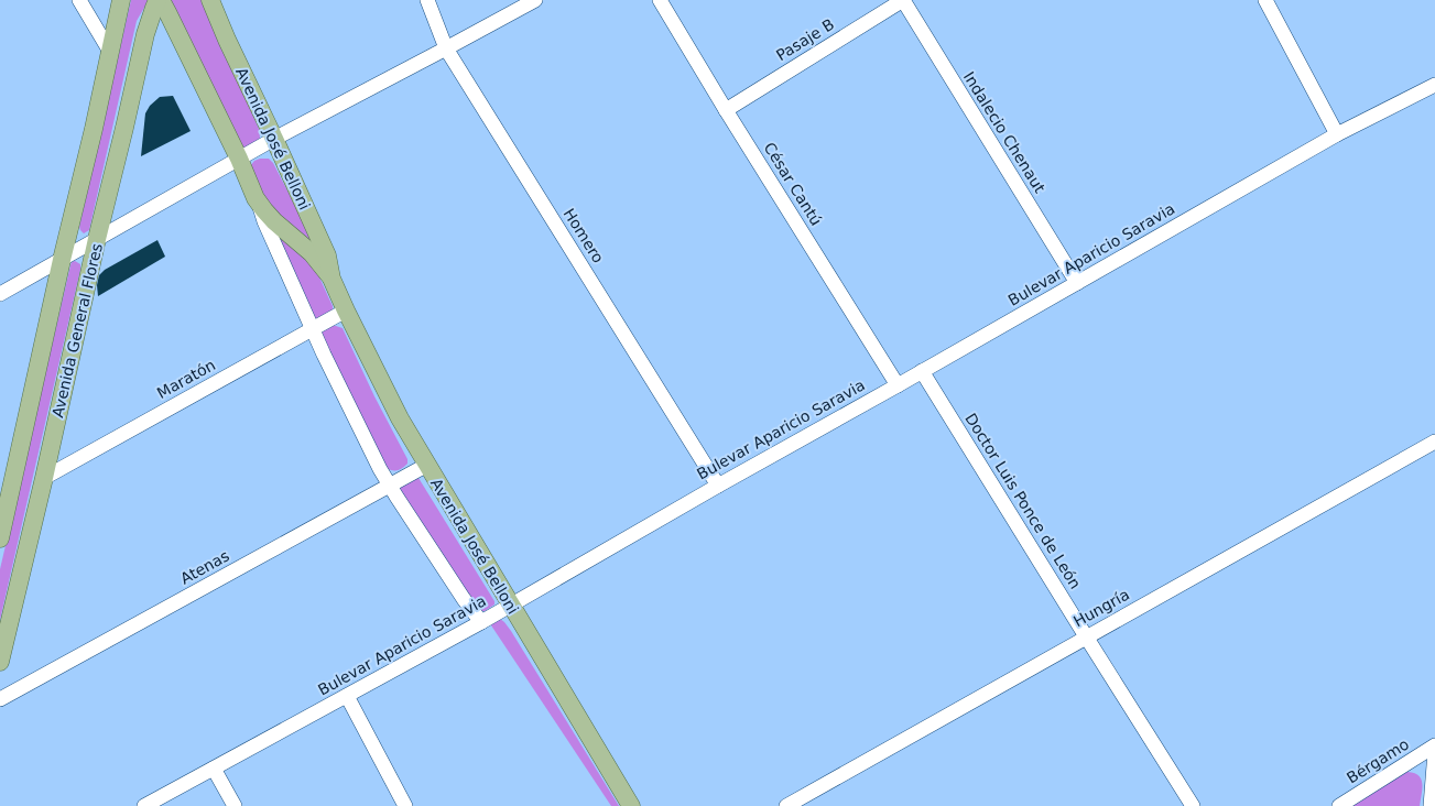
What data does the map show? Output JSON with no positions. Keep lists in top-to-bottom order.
{
  "streets": {
    "main road": ["Avenida José Belloni", "Avenida General Flores"],
    "street": [
      "Pasaje B",
      "Indalecio Chenaut",
      "César Cantú",
      "Homero",
      "Bulevar Aparicio Saravia",
      "Maratón",
      "Doctor Luis Ponce de León",
      "Atenas",
      "Hungría",
      "Bérgamo"
    ]
  },
  "crossings": [
    ["Pasaje B", "Indalecio Chenaut"],
    ["Pasaje B", "César Cantú"],
    ["Indalecio Chenaut", "Bulevar Aparicio Saravia"],
    ["Avenida José Belloni", "Bulevar Aparicio Saravia"],
    ["Avenida José Belloni", "Avenida General Flores"],
    ["Avenida José Belloni", "Maratón"],
    ["Avenida José Belloni", "Atenas"],
    ["César Cantú", "Bulevar Aparicio Saravia"],
    ["Homero", "Bulevar Aparicio Saravia"],
    ["Bulevar Aparicio Saravia", "Doctor Luis Ponce de León"],
    ["Avenida General Flores", "Maratón"],
    ["Doctor Luis Ponce de León", "Hungría"]
  ]
}
